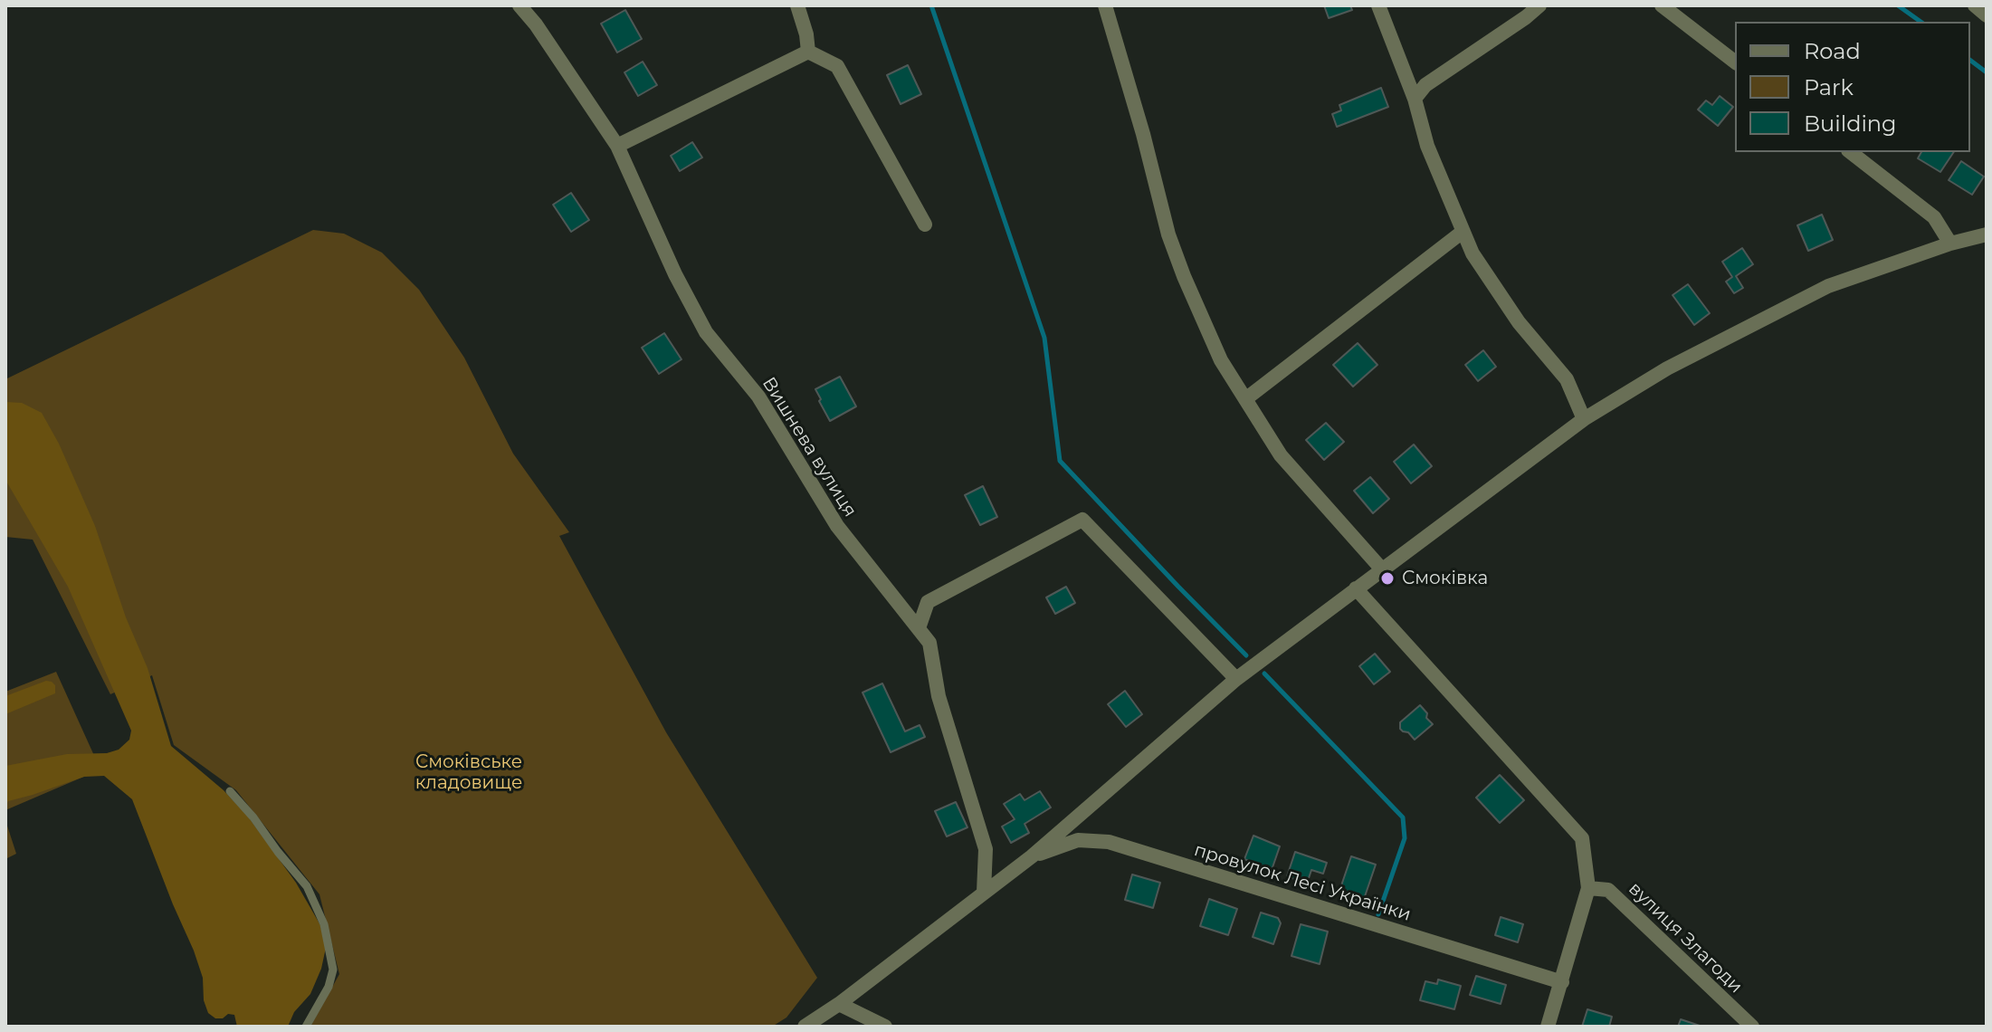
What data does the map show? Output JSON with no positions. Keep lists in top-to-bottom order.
{
  "streets": {
    "street": ["Вишнева вулиця", "провулок Лесі Українки", "вулиця Злагоди"]
  },
  "parks": ["Смоківське кладовище"],
  "places": ["Смоківка"],
  "legend": ["Road", "Park", "Building"]
}
